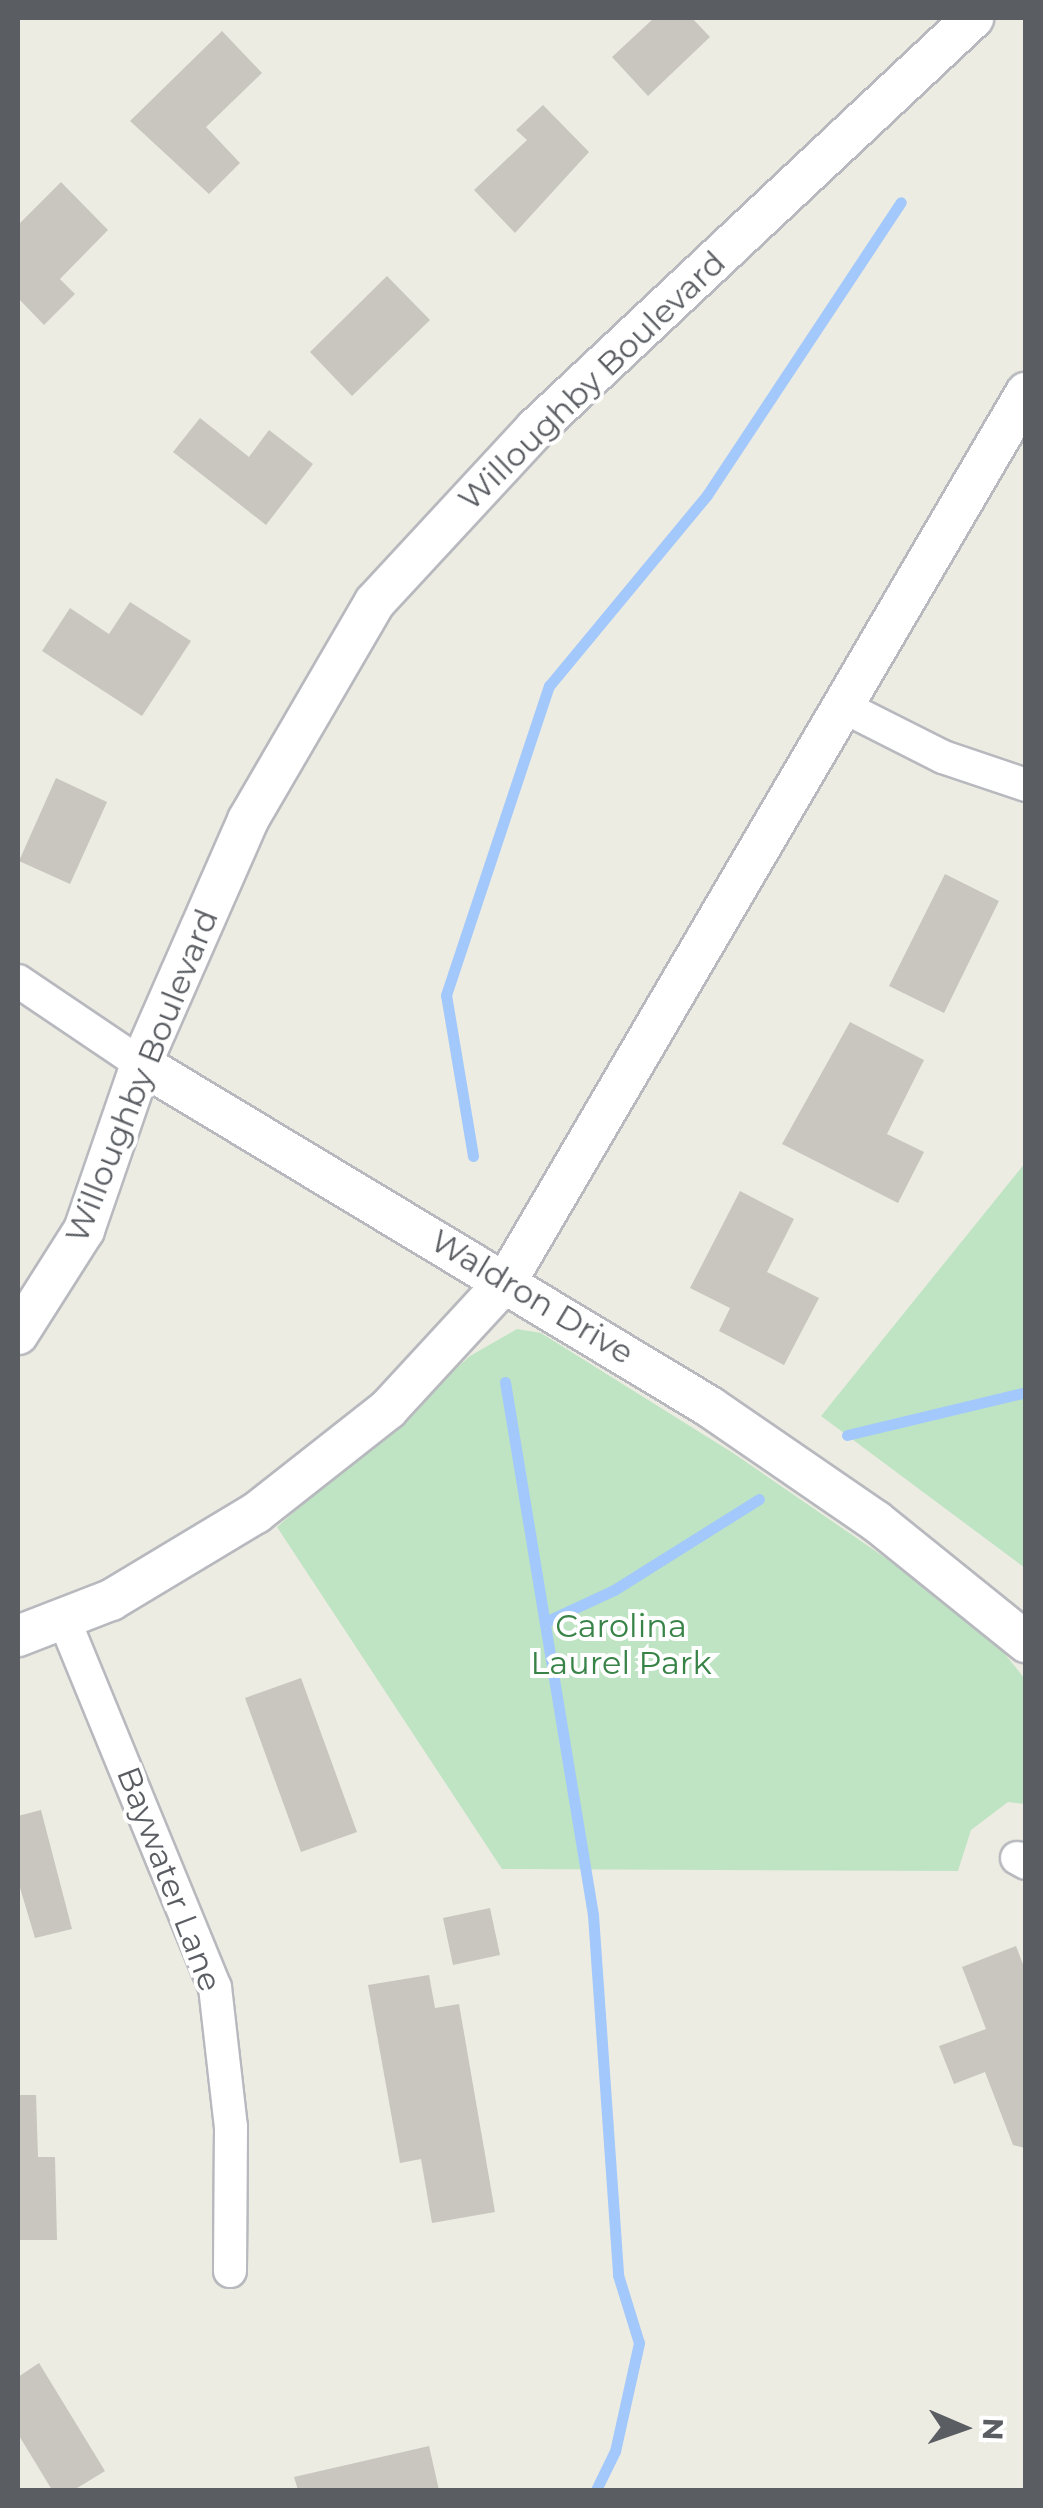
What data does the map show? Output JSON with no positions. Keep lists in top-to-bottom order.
{
  "streets": {
    "street": ["Willoughby Boulevard", "Waldron Drive", "Baywater Lane"]
  },
  "crossings": [
    ["Willoughby Boulevard", "Waldron Drive"]
  ],
  "parks": ["Carolina Laurel Park"],
  "north": "right"
}
